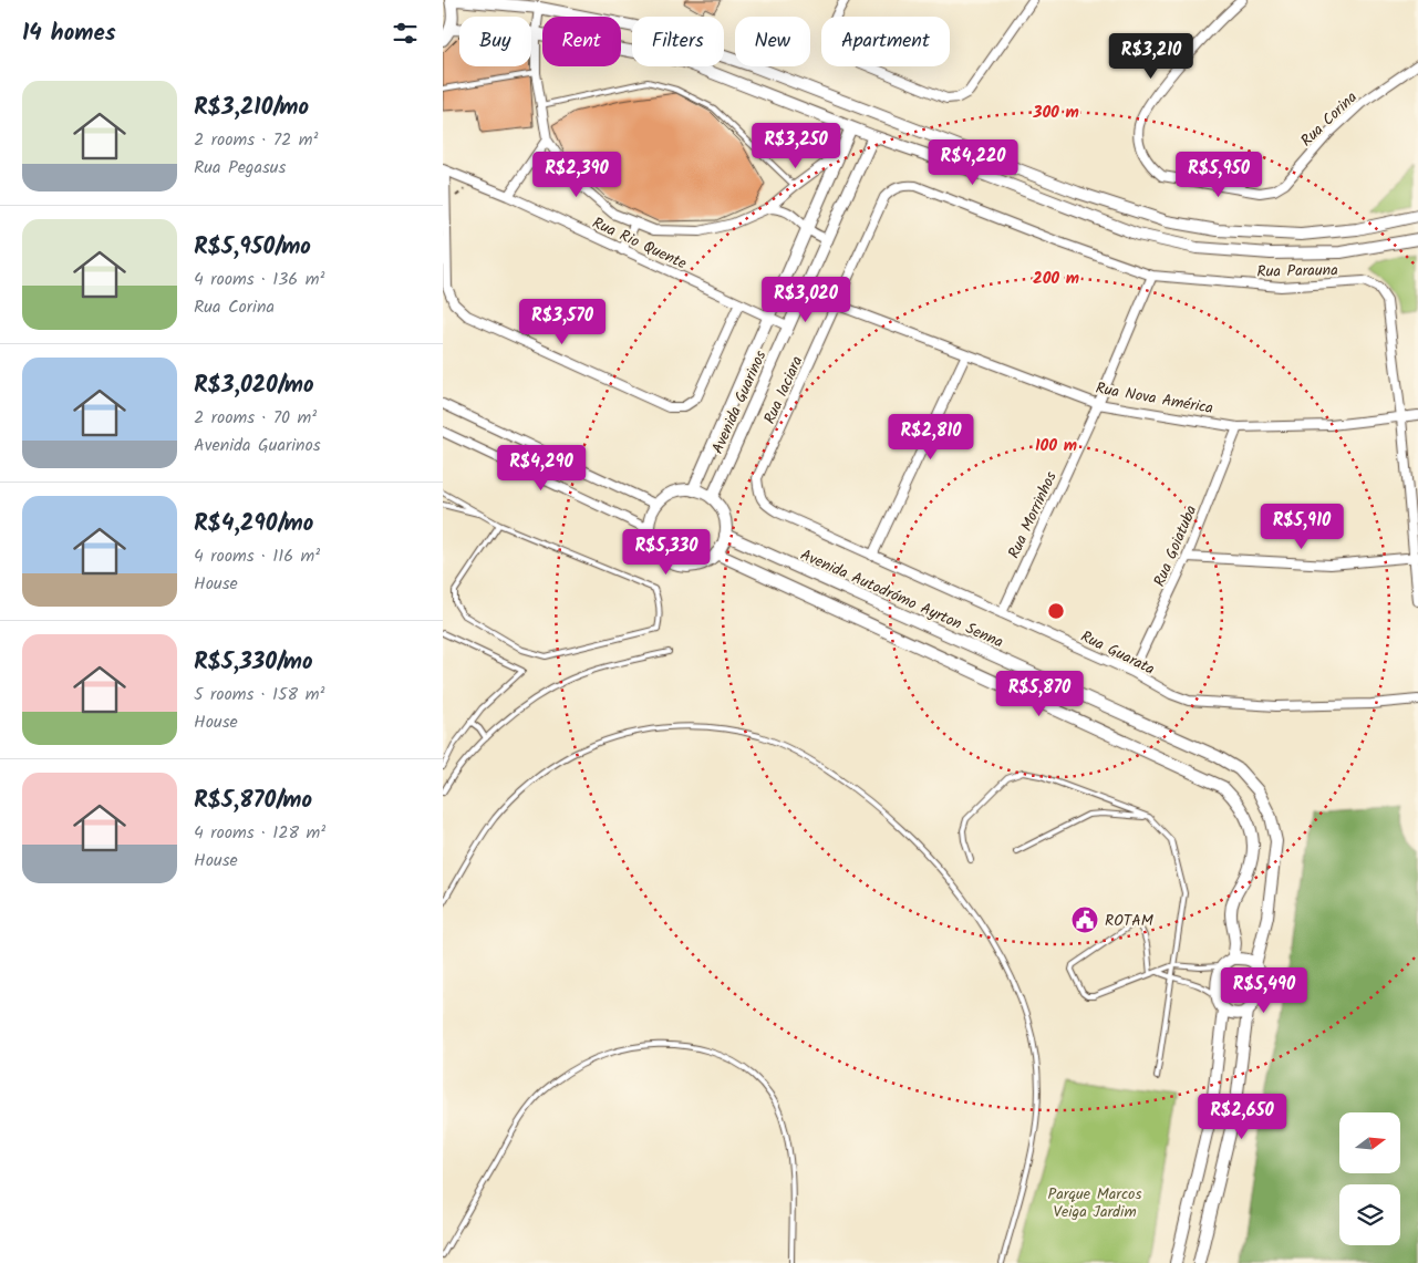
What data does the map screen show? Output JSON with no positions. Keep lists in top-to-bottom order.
{
  "streets": {
    "street": [
      "Rua Corina",
      "Rua Rio Quente",
      "Rua Parauna",
      "Rua Iaciara",
      "Rua Nova América",
      "Avenida Guarinos",
      "Rua Morrinhos",
      "Rua Goiatuba",
      "Avenida Autodrómo Ayrton Senna",
      "Rua Guarata"
    ]
  },
  "crossings": [
    ["Rua Rio Quente", "Avenida Guarinos"],
    ["Rua Parauna", "Rua Iaciara"],
    ["Rua Parauna", "Rua Nova América"],
    ["Rua Parauna", "Rua Morrinhos"],
    ["Rua Iaciara", "Rua Nova América"],
    ["Rua Iaciara", "Rua Guarata"],
    ["Rua Nova América", "Rua Morrinhos"],
    ["Rua Nova América", "Rua Goiatuba"],
    ["Avenida Guarinos", "Avenida Autodrómo Ayrton Senna"],
    ["Rua Morrinhos", "Rua Guarata"],
    ["Rua Goiatuba", "Rua Guarata"]
  ],
  "parks": ["Parque Marcos Veiga Jardim"],
  "places": {
    "public building": ["ROTAM"]
  },
  "north": "right",
  "page": {
    "heading": "14 homes",
    "chip": [
      "Buy",
      "Rent",
      "Filters",
      "New",
      "Apartment"
    ],
    "price": [
      "R$3,210",
      "R$3,250",
      "R$4,220",
      "R$2,390",
      "R$5,950",
      "R$3,020",
      "R$3,570",
      "R$2,810",
      "R$4,290",
      "R$5,910",
      "R$5,330",
      "R$5,870",
      "R$5,490",
      "R$2,650"
    ],
    "list": [
      {
        "name": "R$3,210/mo",
        "note": "2 rooms · 72 m² · Rua Pegasus"
      },
      {
        "name": "R$5,950/mo",
        "note": "4 rooms · 136 m² · Rua Corina"
      },
      {
        "name": "R$3,020/mo",
        "note": "2 rooms · 70 m² · Avenida Guarinos"
      },
      {
        "name": "R$4,290/mo",
        "note": "4 rooms · 116 m² · House"
      },
      {
        "name": "R$5,330/mo",
        "note": "5 rooms · 158 m² · House"
      },
      {
        "name": "R$5,870/mo",
        "note": "4 rooms · 128 m² · House"
      }
    ]
  },
  "rings": ["300 m", "200 m", "100 m"]
}
